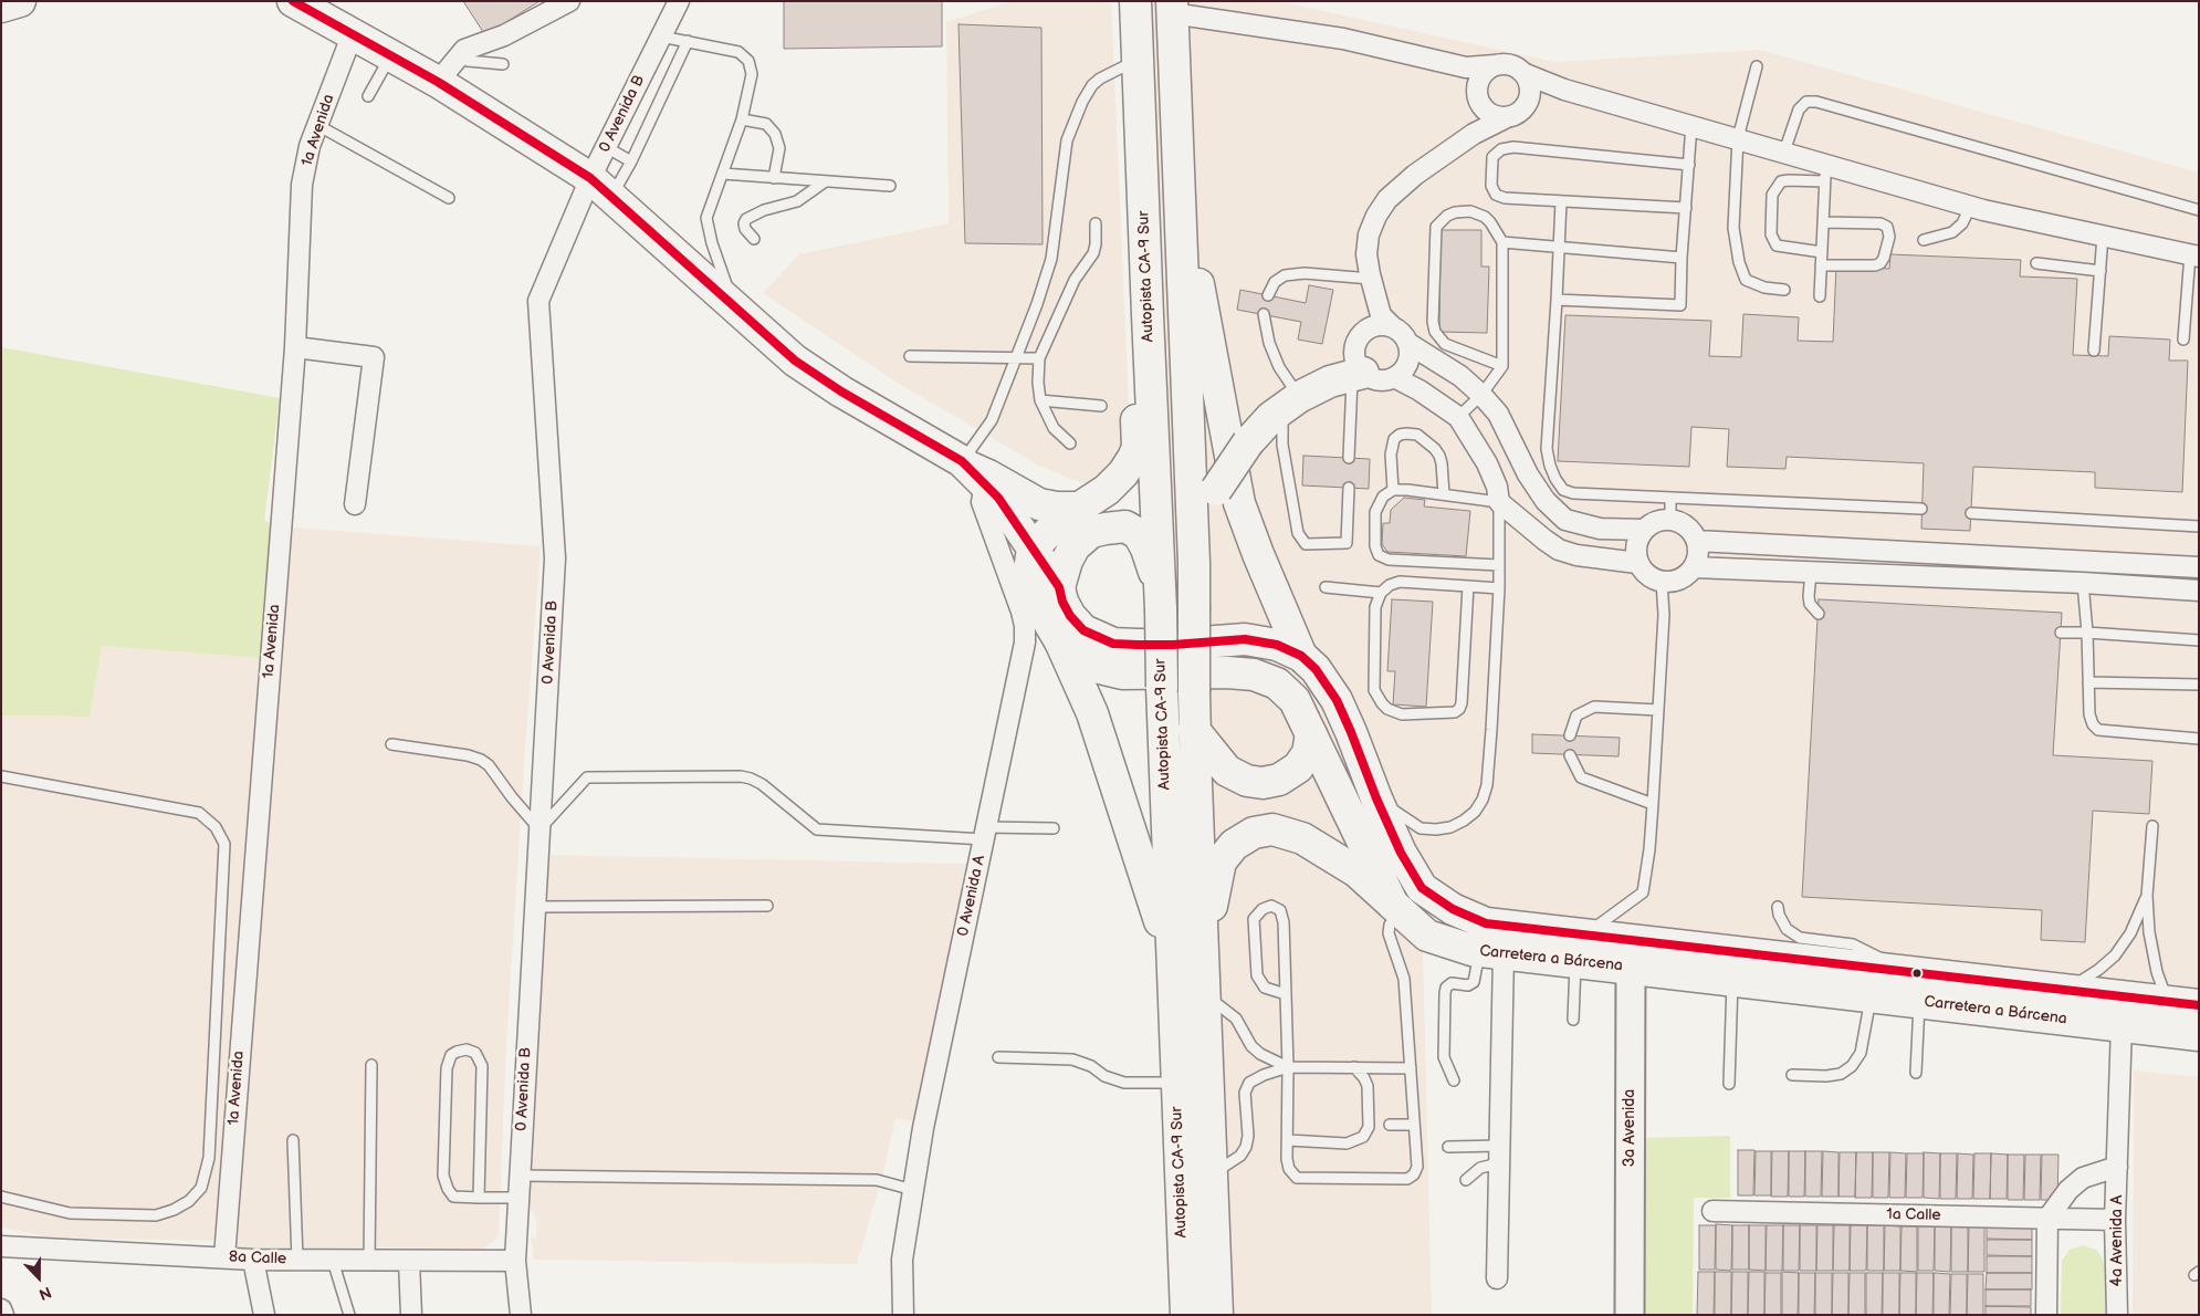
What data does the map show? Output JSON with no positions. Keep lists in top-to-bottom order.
{
  "streets": {
    "main road": ["Autopista CA-9 Sur", "Carretera a Bárcena"],
    "street": [
      "0 Avenida B",
      "1a Avenida",
      "0 Avenida A",
      "3a Avenida",
      "1a Calle",
      "4a Avenida A",
      "8a Calle"
    ]
  },
  "crossings": [
    ["0 Avenida B", "8a Calle"],
    ["1a Avenida", "8a Calle"],
    ["0 Avenida A", "Carretera a Bárcena"],
    ["Carretera a Bárcena", "3a Avenida"],
    ["Carretera a Bárcena", "4a Avenida A"],
    ["1a Calle", "4a Avenida A"]
  ],
  "north": "bottom"
}
